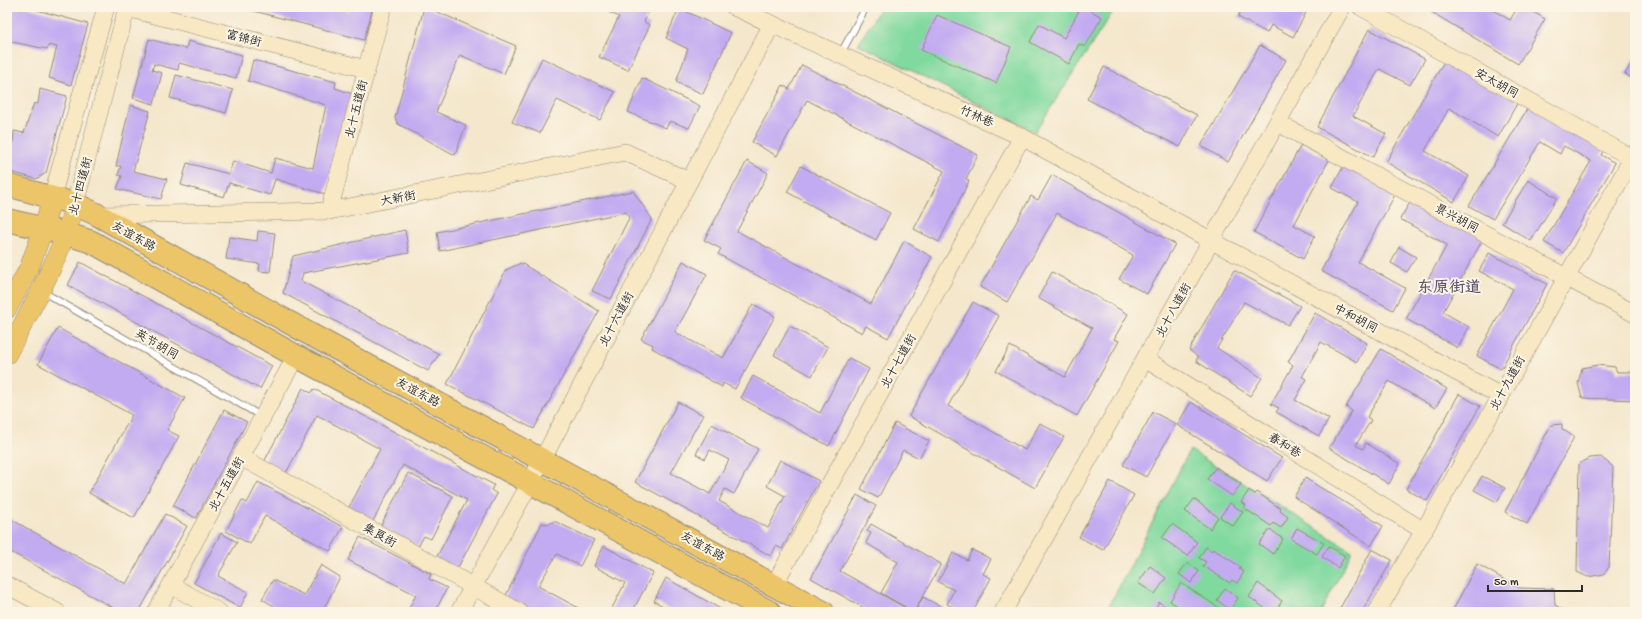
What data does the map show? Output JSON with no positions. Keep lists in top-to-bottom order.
{
  "streets": {
    "highway": ["友谊东路"],
    "main road": ["北十四道街"],
    "street": [
      "富锦街",
      "安太胡同",
      "北十五道街",
      "竹林巷",
      "大新街",
      "景兴胡同",
      "北十八道街",
      "中和胡同",
      "北十六道街",
      "北十七道街",
      "北十九道街",
      "春和巷",
      "集良街"
    ],
    "lane": ["英节胡同"]
  },
  "crossings": [
    ["富锦街", "北十五道街"],
    ["富锦街", "北十四道街"],
    ["安太胡同", "北十九道街"],
    ["北十五道街", "大新街"],
    ["北十五道街", "英节胡同"],
    ["北十五道街", "集良街"],
    ["竹林巷", "北十八道街"],
    ["竹林巷", "中和胡同"],
    ["竹林巷", "北十六道街"],
    ["竹林巷", "北十七道街"],
    ["北十四道街", "友谊东路"],
    ["北十四道街", "英节胡同"],
    ["大新街", "友谊东路"],
    ["大新街", "北十六道街"],
    ["景兴胡同", "北十八道街"],
    ["景兴胡同", "北十九道街"],
    ["友谊东路", "北十六道街"],
    ["友谊东路", "北十七道街"],
    ["北十八道街", "中和胡同"],
    ["北十八道街", "春和巷"],
    ["中和胡同", "北十九道街"],
    ["北十六道街", "集良街"],
    ["北十九道街", "春和巷"]
  ],
  "districts": ["东原街道"],
  "scale_bar": "50 m"
}
